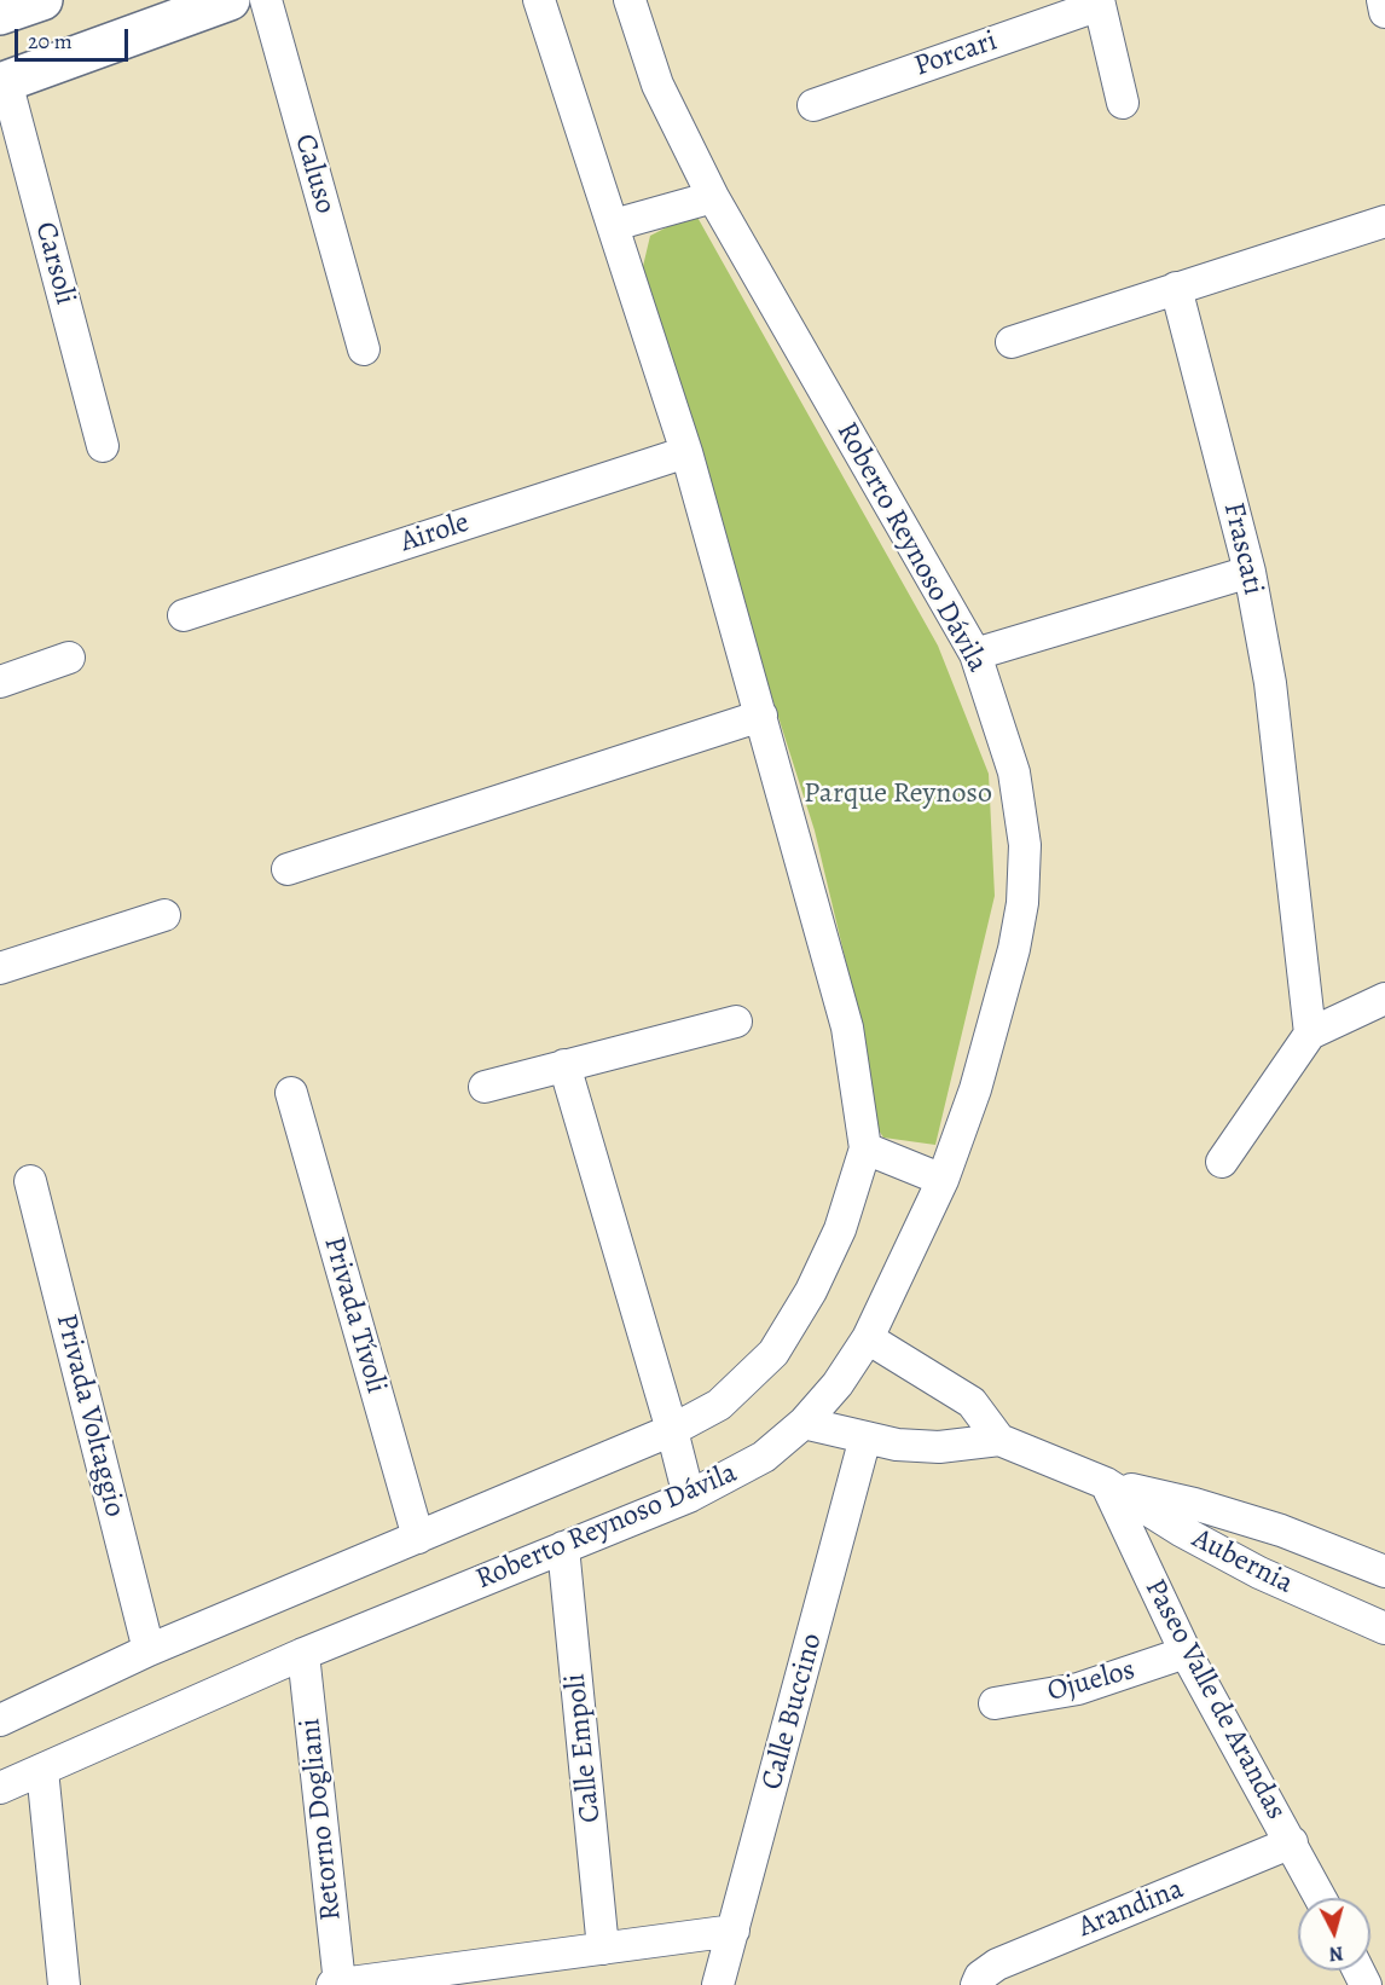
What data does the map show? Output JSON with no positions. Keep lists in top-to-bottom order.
{
  "streets": {
    "street": [
      "Porcari",
      "Caluso",
      "Carsoli",
      "Airole",
      "Roberto Reynoso Dávila",
      "Frascati",
      "Privada Tívoli",
      "Privada Voltaggio",
      "Aubernia",
      "Ojuelos",
      "Paseo Valle de Arandas",
      "Calle Buccino",
      "Calle Empoli",
      "Retorno Dogliani",
      "Arandina"
    ]
  },
  "crossings": [
    ["Roberto Reynoso Dávila", "Aubernia"],
    ["Roberto Reynoso Dávila", "Calle Empoli"],
    ["Roberto Reynoso Dávila", "Retorno Dogliani"],
    ["Aubernia", "Paseo Valle de Arandas"],
    ["Aubernia", "Calle Buccino"],
    ["Ojuelos", "Paseo Valle de Arandas"],
    ["Paseo Valle de Arandas", "Arandina"],
    ["Calle Buccino", "Retorno Dogliani"],
    ["Calle Empoli", "Retorno Dogliani"]
  ],
  "parks": ["Parque Reynoso"],
  "scale_bar": "20 m",
  "north": "bottom"
}
